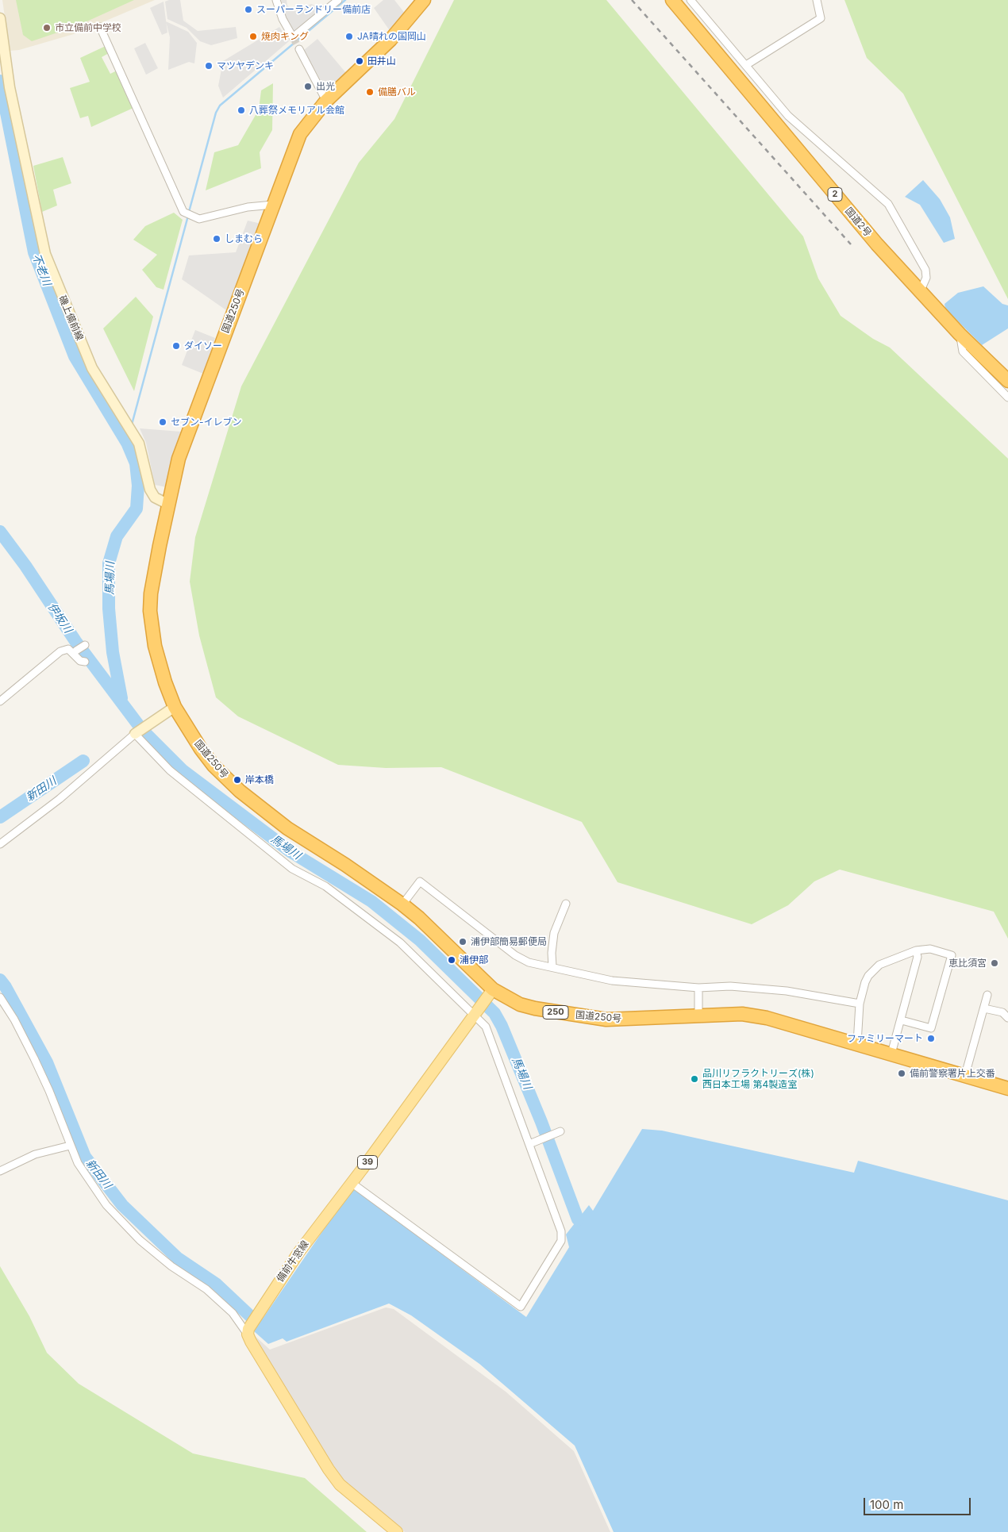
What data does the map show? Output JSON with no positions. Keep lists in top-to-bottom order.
{
  "streets": {
    "highway": [
      "2",
      "国道2号",
      "国道250号",
      "250"
    ],
    "main road": ["磯上備前線", "39", "備前牛窓線"]
  },
  "crossings": [
    ["国道250号", "磯上備前線"],
    ["国道250号", "備前牛窓線"]
  ],
  "water": [
    "不老川",
    "馬場川",
    "伊坂川",
    "新田川"
  ],
  "places": [
    "スーパーランドリー備前店",
    "市立備前中学校",
    "焼肉キング",
    "JA晴れの国岡山",
    "田井山",
    "マツヤデンキ",
    "出光",
    "備膳バル",
    "八葬祭メモリアル会館",
    "しまむら",
    "ダイソー",
    "セブン-イレブン",
    "岸本橋",
    "浦伊部簡易郵便局",
    "浦伊部",
    "恵比須宮",
    "ファミリーマート",
    "備前警察署片上交番",
    "品川リフラクトリーズ(株) 西日本工場 第4製造室"
  ],
  "scale_bar": "100 m"
}
